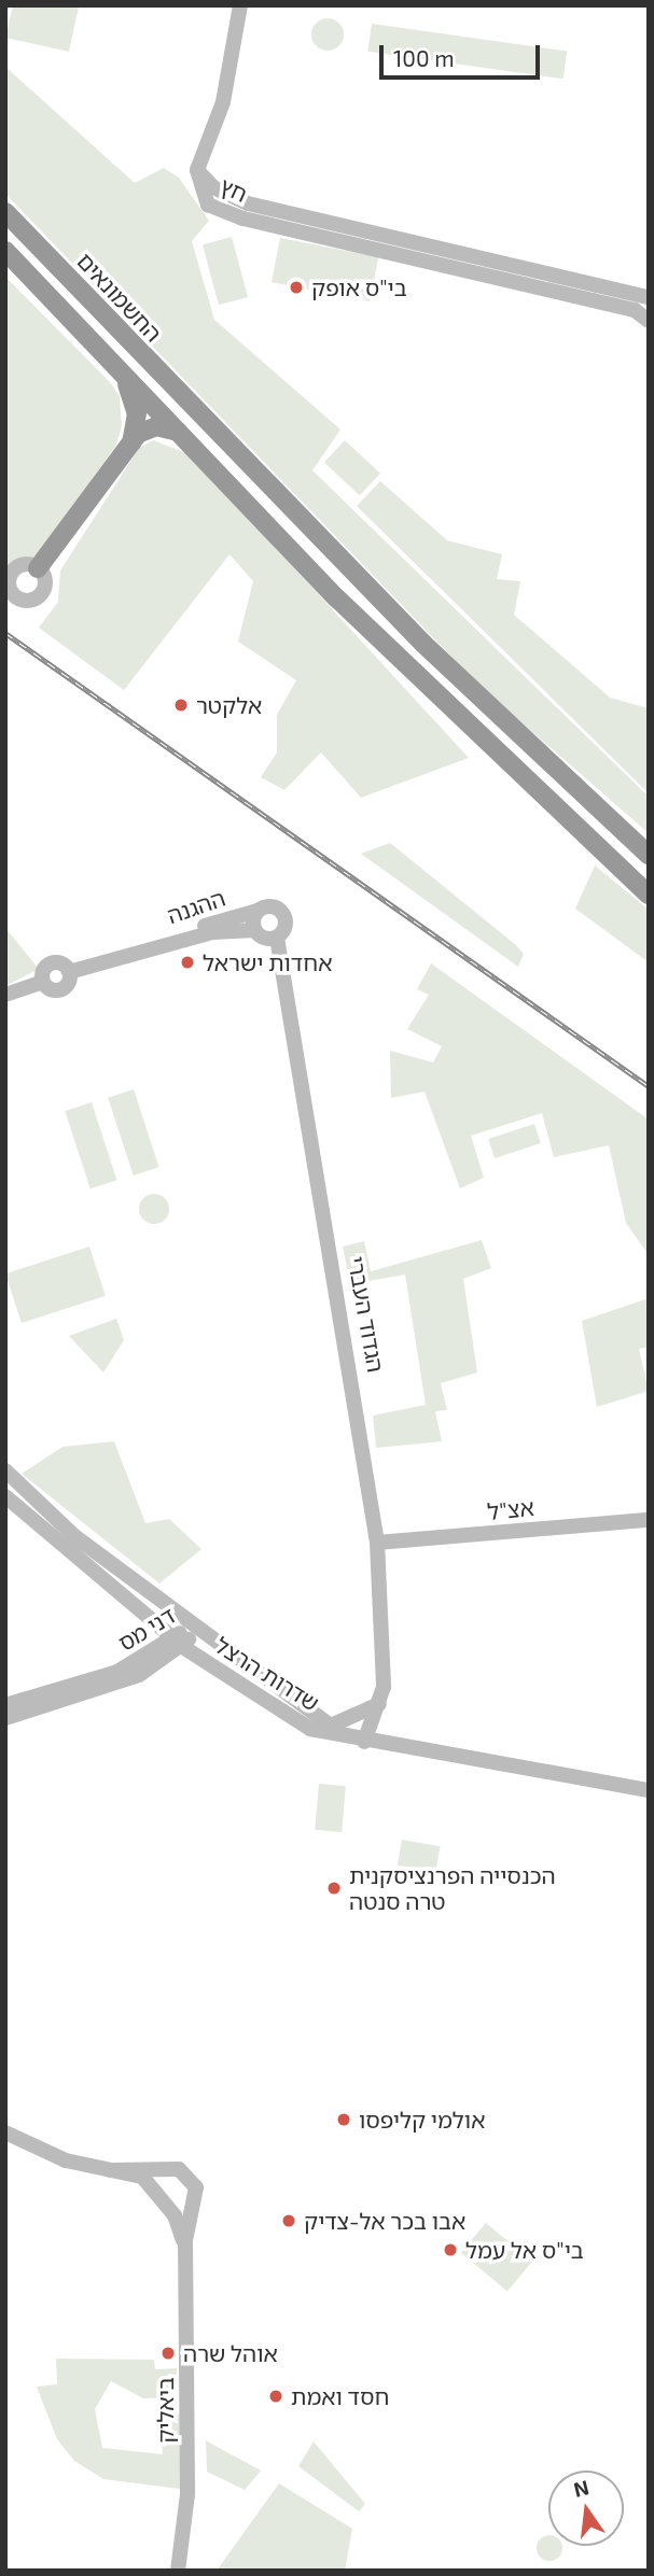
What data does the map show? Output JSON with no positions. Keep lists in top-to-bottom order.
{
  "streets": {
    "highway": ["החשמונאים"],
    "street": [
      "חץ",
      "ההגנה",
      "הגדוד העברי",
      "אצ\"ל",
      "דני מס",
      "שדרות הרצל",
      "ביאליק"
    ]
  },
  "crossings": [
    ["ההגנה", "הגדוד העברי"],
    ["הגדוד העברי", "אצ\"ל"],
    ["דני מס", "שדרות הרצל"]
  ],
  "places": [
    "בי\"ס אופק",
    "אלקטר",
    "אחדות ישראל",
    "הכנסייה הפרנציסקנית טרה סנטה",
    "אולמי קליפסו",
    "אבו בכר אל-צדיק",
    "בי\"ס אל עמל",
    "אוהל שרה",
    "חסד ואמת"
  ],
  "scale_bar": "100 m",
  "north": "top"
}
